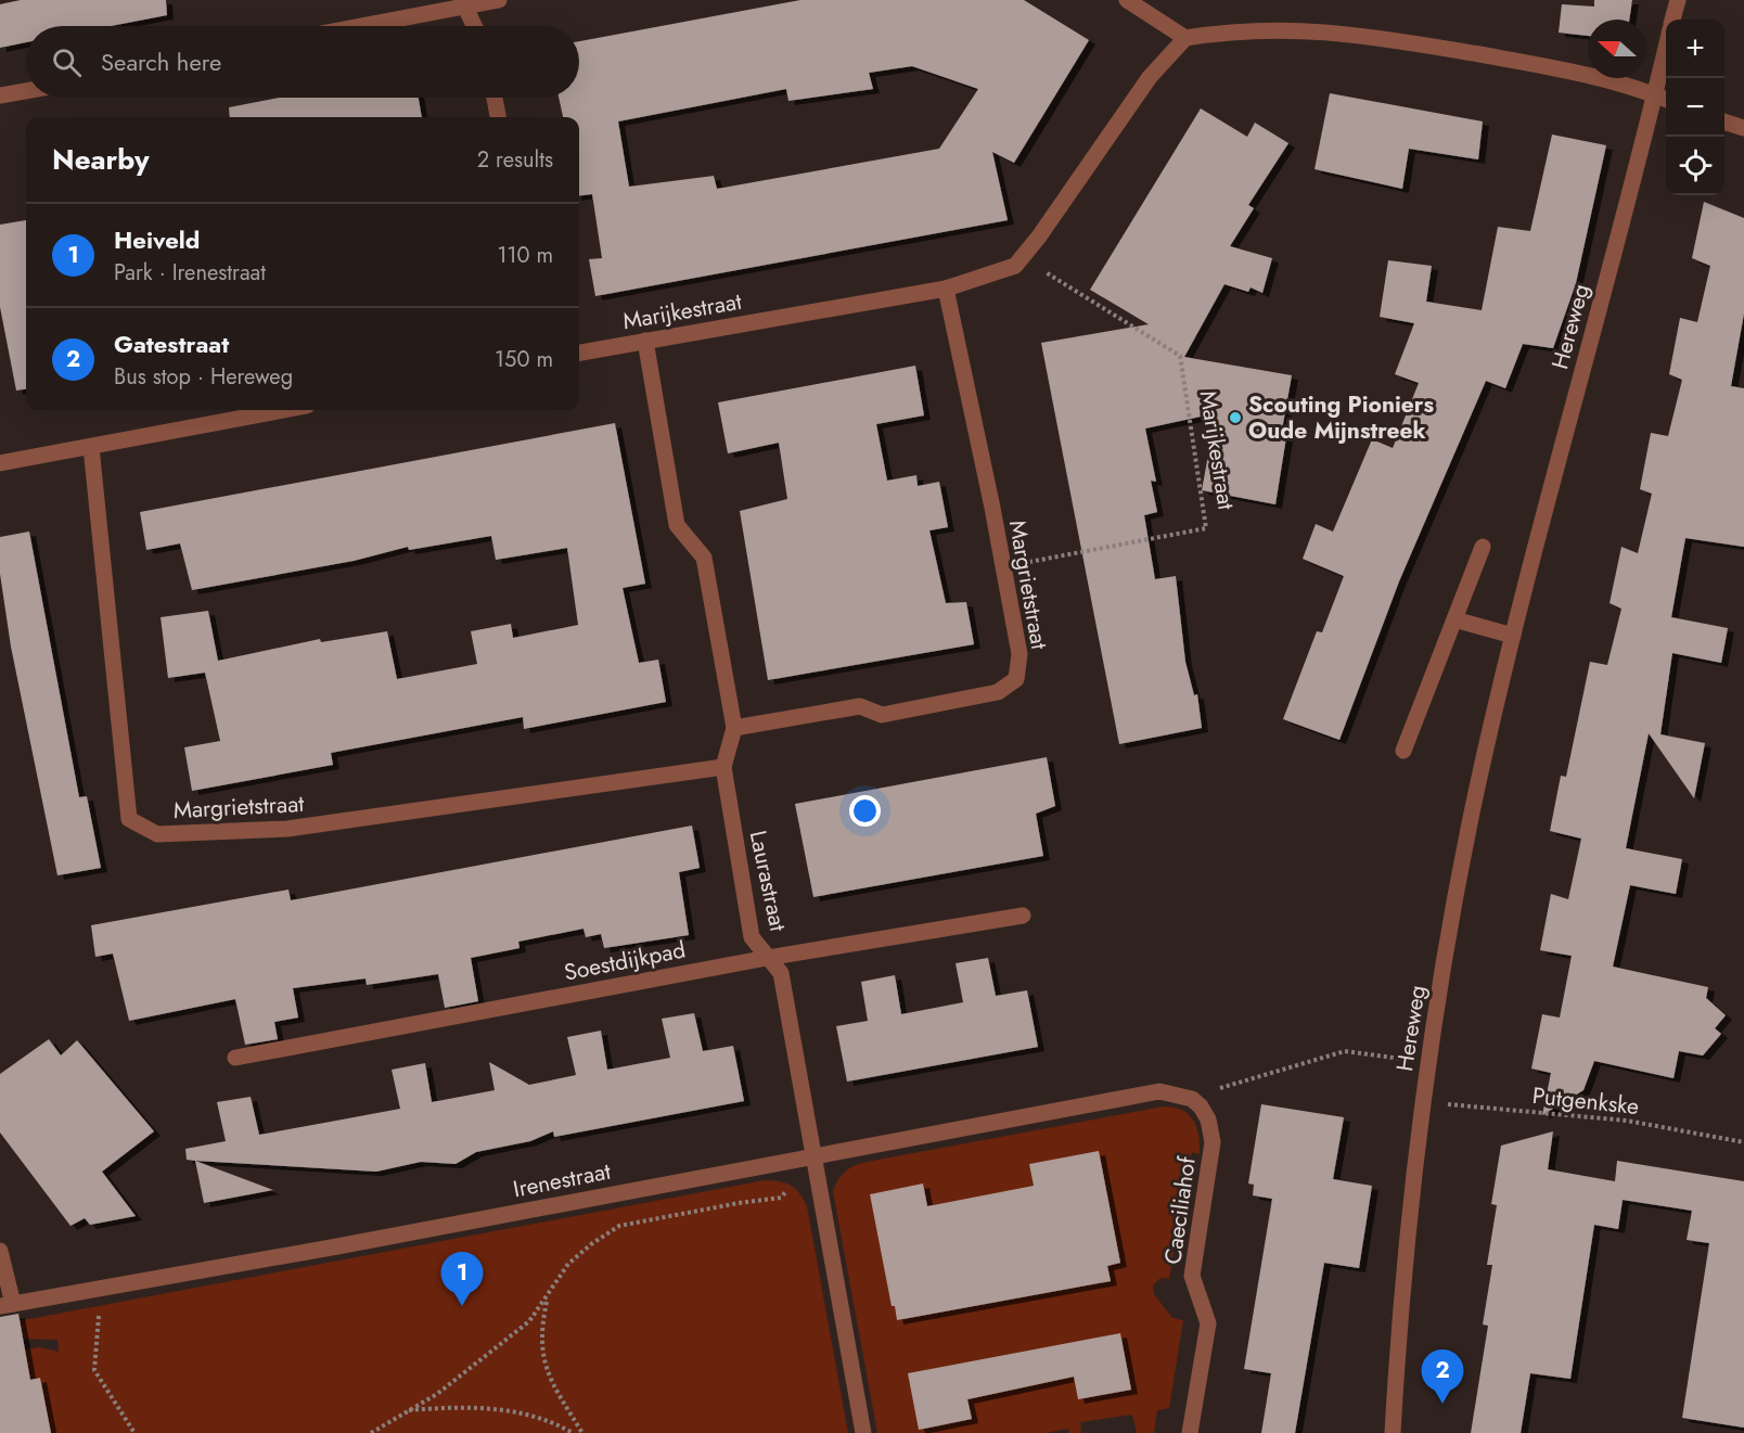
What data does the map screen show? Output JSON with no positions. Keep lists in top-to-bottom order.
{
  "streets": {
    "street": [
      "Marijkestraat",
      "Hereweg",
      "Margrietstraat",
      "Laurastraat",
      "Soestdijkpad",
      "Irenestraat",
      "Caeciliahof"
    ],
    "path": ["Putgenkske"]
  },
  "crossings": [
    ["Marijkestraat", "Margrietstraat"],
    ["Marijkestraat", "Laurastraat"],
    ["Hereweg", "Putgenkske"],
    ["Margrietstraat", "Laurastraat"],
    ["Laurastraat", "Soestdijkpad"],
    ["Laurastraat", "Irenestraat"],
    ["Irenestraat", "Caeciliahof"]
  ],
  "places": ["Scouting Pioniers Oude Mijnstreek"],
  "north": "left",
  "page": {
    "map_buttons": ["+", "−"],
    "search": "Search here",
    "heading": ["Nearby", "2 results"],
    "list": [
      {
        "mark": "1",
        "name": "Heiveld",
        "note": "Park · Irenestraat",
        "value": "110 m"
      },
      {
        "mark": "2",
        "name": "Gatestraat",
        "note": "Bus stop · Hereweg",
        "value": "150 m"
      }
    ],
    "pins": ["1", "2"]
  }
}
